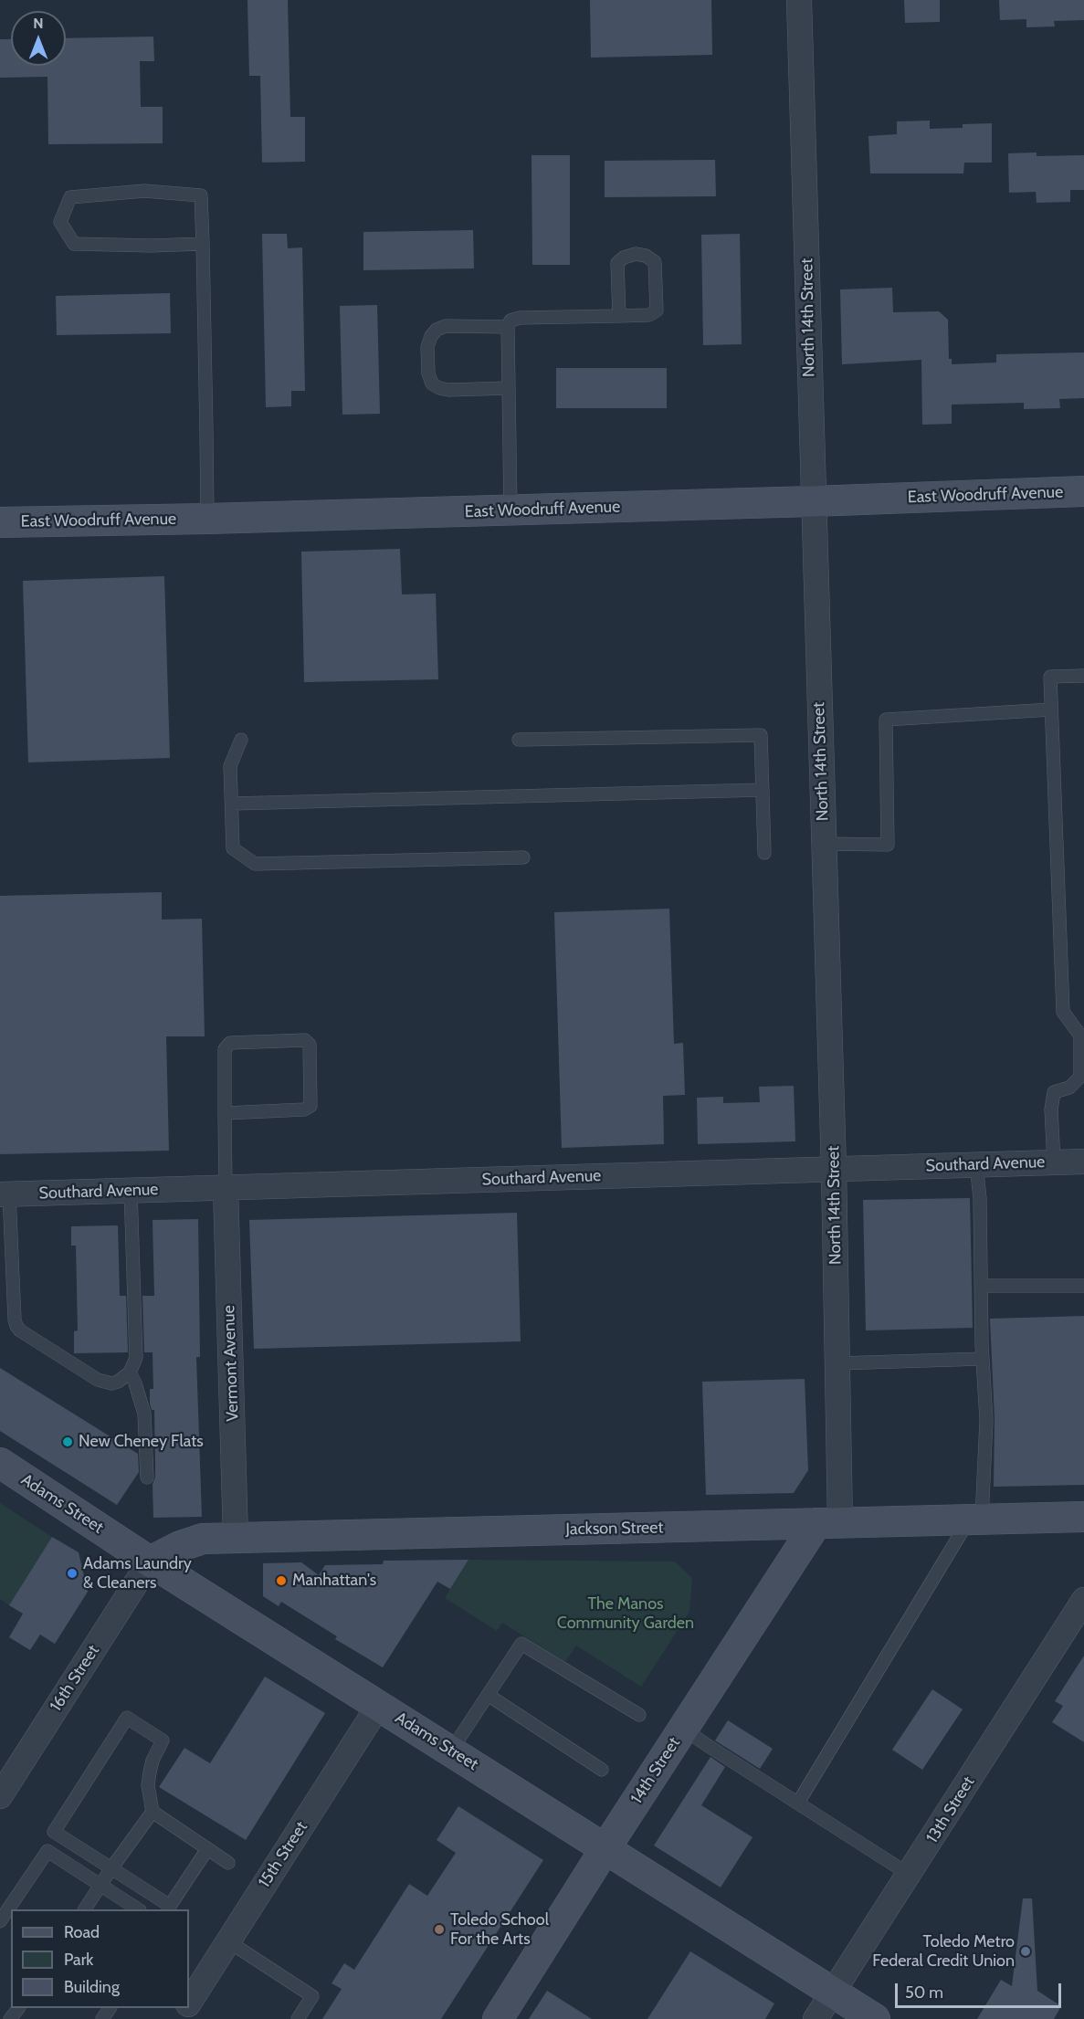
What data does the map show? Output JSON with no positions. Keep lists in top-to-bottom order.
{
  "streets": {
    "street": [
      "North 14th Street",
      "East Woodruff Avenue",
      "Southard Avenue",
      "Vermont Avenue",
      "Adams Street",
      "Jackson Street",
      "16th Street",
      "14th Street",
      "13th Street",
      "15th Street"
    ]
  },
  "crossings": [
    ["North 14th Street", "East Woodruff Avenue"],
    ["North 14th Street", "Southard Avenue"],
    ["North 14th Street", "Jackson Street"],
    ["North 14th Street", "14th Street"],
    ["Southard Avenue", "Vermont Avenue"],
    ["Vermont Avenue", "Jackson Street"],
    ["Adams Street", "Jackson Street"],
    ["Adams Street", "16th Street"],
    ["Adams Street", "14th Street"],
    ["Adams Street", "13th Street"],
    ["Adams Street", "15th Street"],
    ["Jackson Street", "16th Street"],
    ["Jackson Street", "14th Street"]
  ],
  "parks": ["The Manos Community Garden"],
  "places": [
    "New Cheney Flats",
    "Adams Laundry & Cleaners",
    "Manhattan's",
    "Toledo School For the Arts",
    "Toledo Metro Federal Credit Union"
  ],
  "legend": ["Road", "Park", "Building"],
  "scale_bar": "50 m",
  "north": "top"
}
